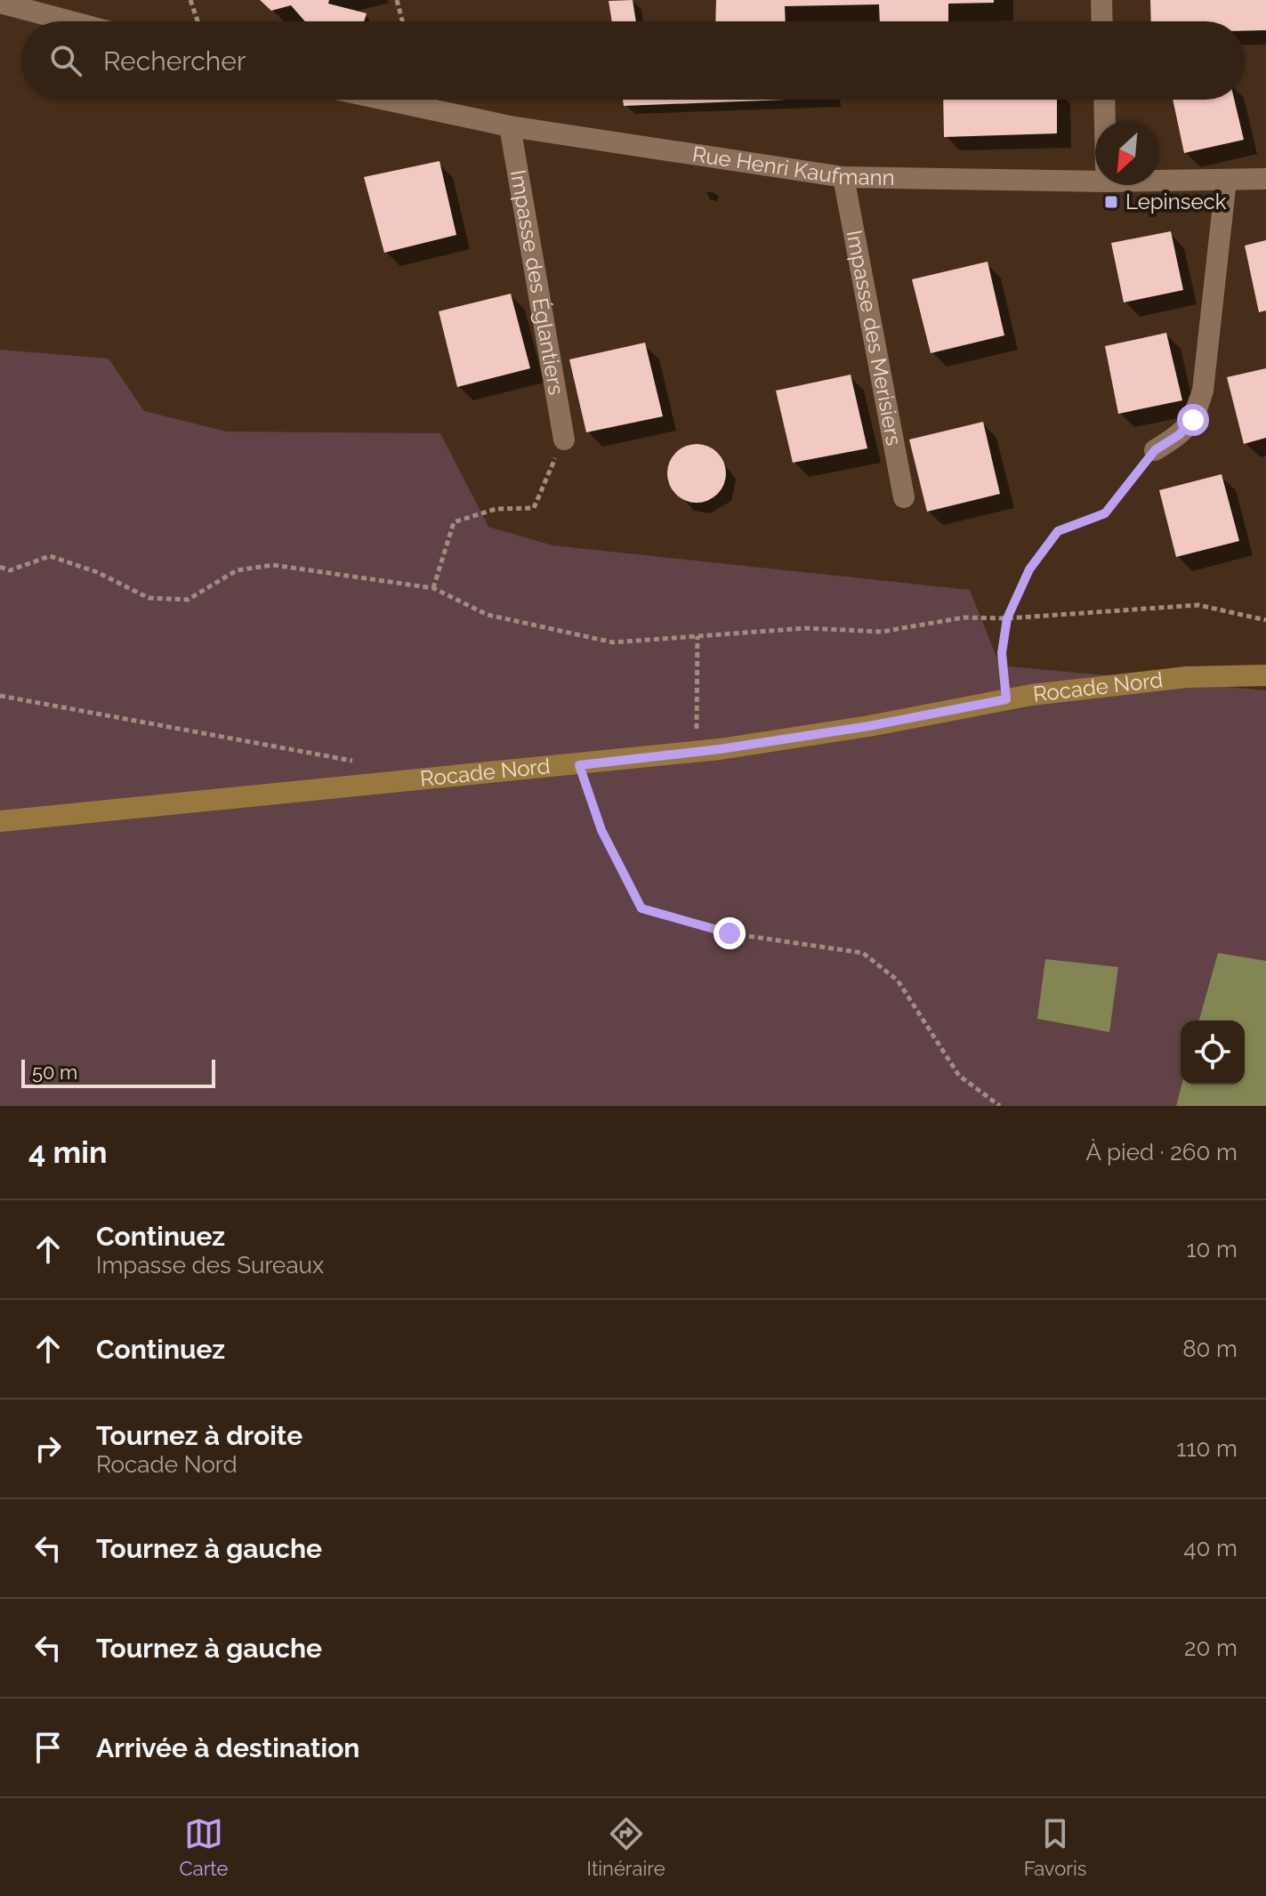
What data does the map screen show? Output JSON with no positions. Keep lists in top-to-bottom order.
{
  "streets": {
    "main road": ["Rocade Nord"],
    "street": ["Rue Henri Kaufmann", "Impasse des Églantiers", "Impasse des Merisiers"]
  },
  "crossings": [
    ["Rue Henri Kaufmann", "Impasse des Églantiers"],
    ["Rue Henri Kaufmann", "Impasse des Merisiers"]
  ],
  "places": {
    "transit": ["Lepinseck"]
  },
  "scale_bar": "50 m",
  "north": "bottom left",
  "page": {
    "search": "Rechercher",
    "scale": "50 m",
    "heading": ["4 min", "À pied · 260 m"],
    "list": [
      ["Continuez", "Impasse des Sureaux", "10 m"],
      ["Continuez", "80 m"],
      ["Tournez à droite", "Rocade Nord", "110 m"],
      ["Tournez à gauche", "40 m"],
      ["Tournez à gauche", "20 m"],
      "Arrivée à destination"
    ],
    "nav": ["Carte", "Itinéraire", "Favoris"]
  }
}
